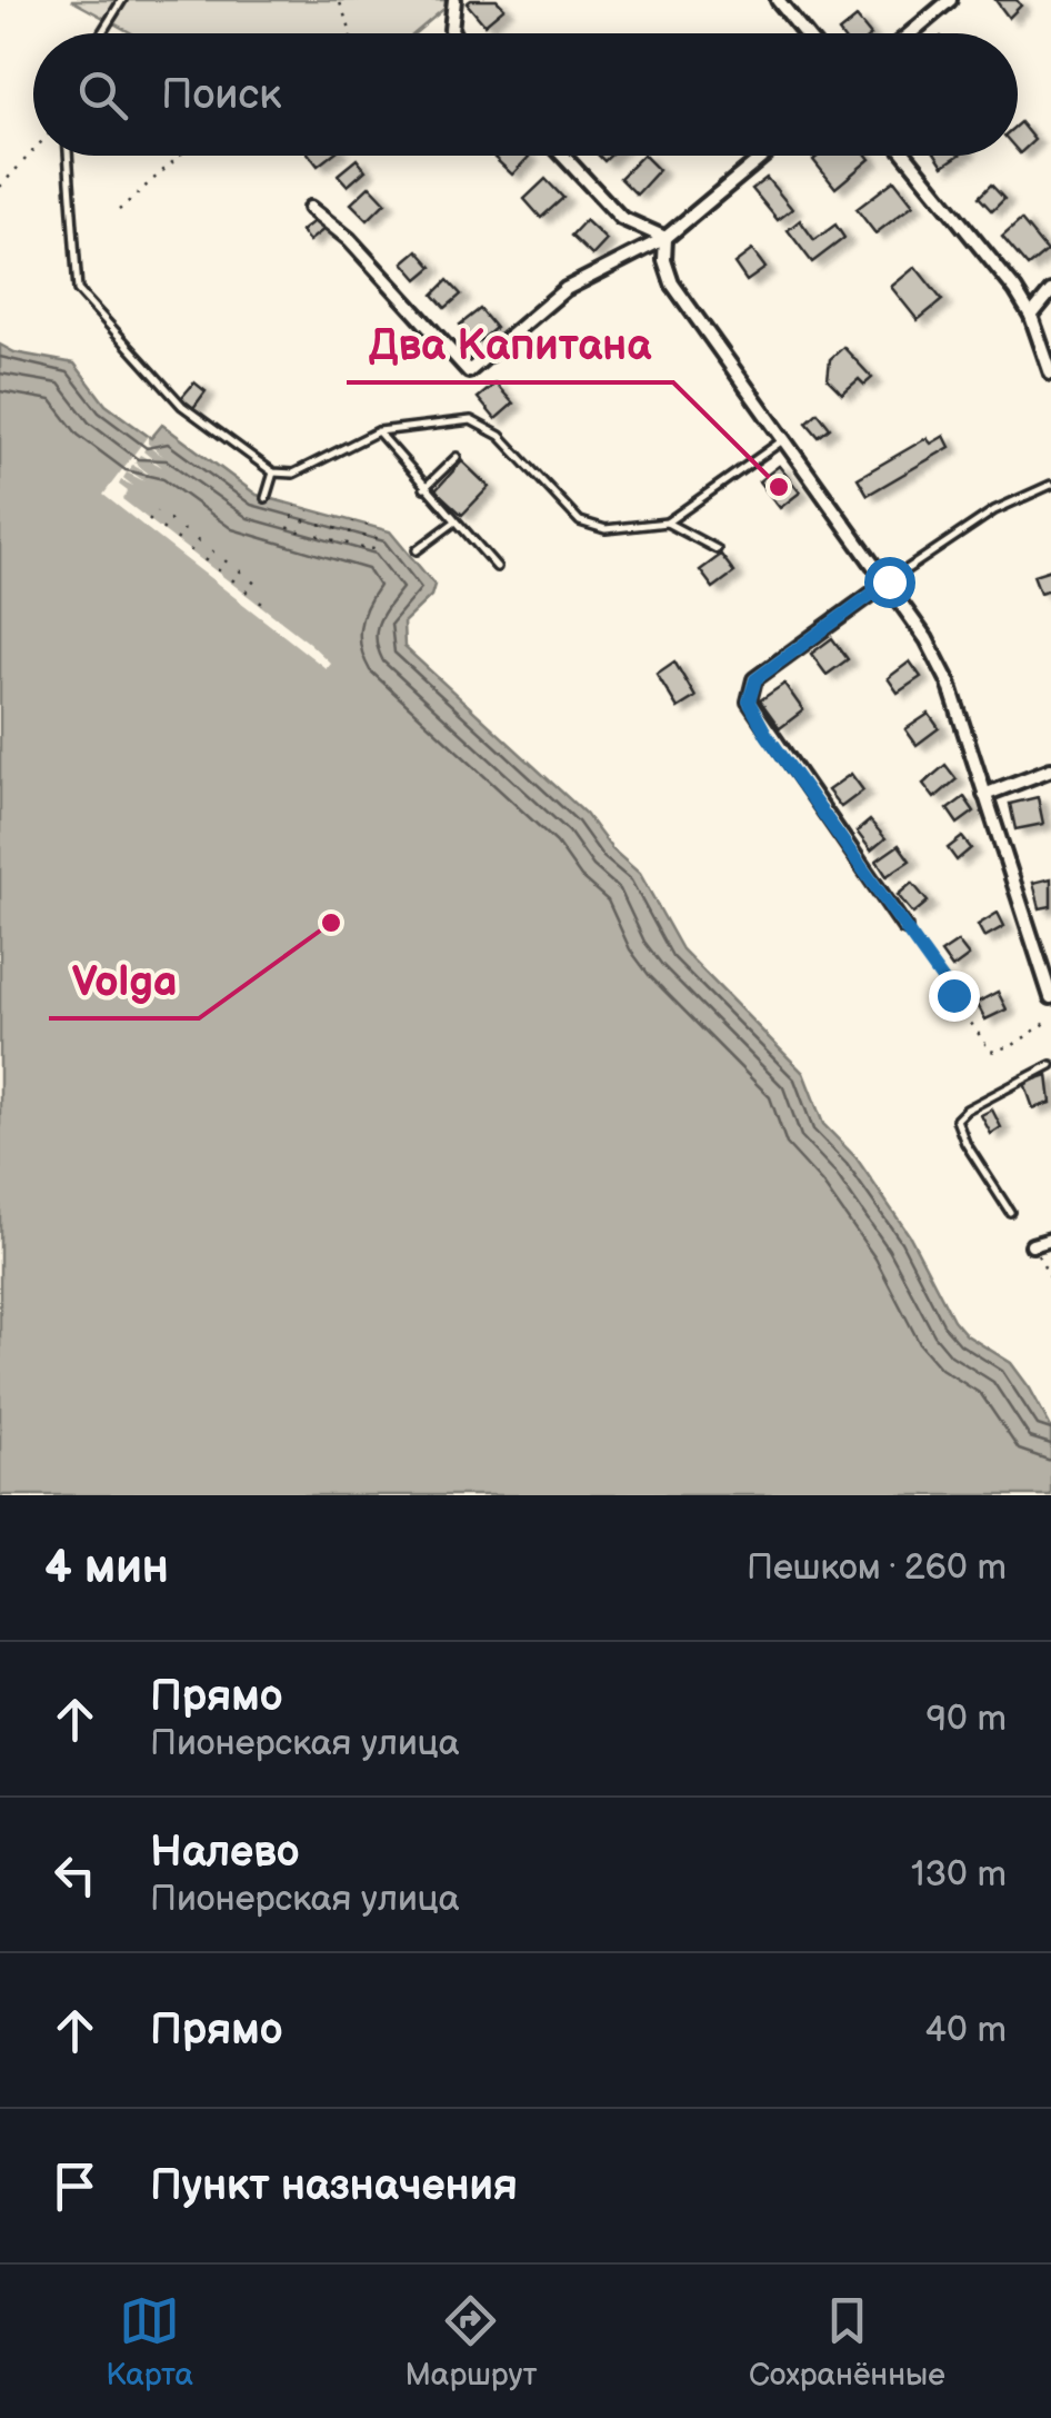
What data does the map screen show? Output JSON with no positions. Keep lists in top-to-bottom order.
{
  "places": ["Два Капитана", "Volga"],
  "page": {
    "search": "Поиск",
    "heading": ["4 мин", "Пешком · 260 m"],
    "list": [
      ["Прямо", "Пионерская улица", "90 m"],
      ["Налево", "Пионерская улица", "130 m"],
      ["Прямо", "40 m"],
      "Пункт назначения"
    ],
    "nav": ["Карта", "Маршрут", "Сохранённые"]
  }
}
